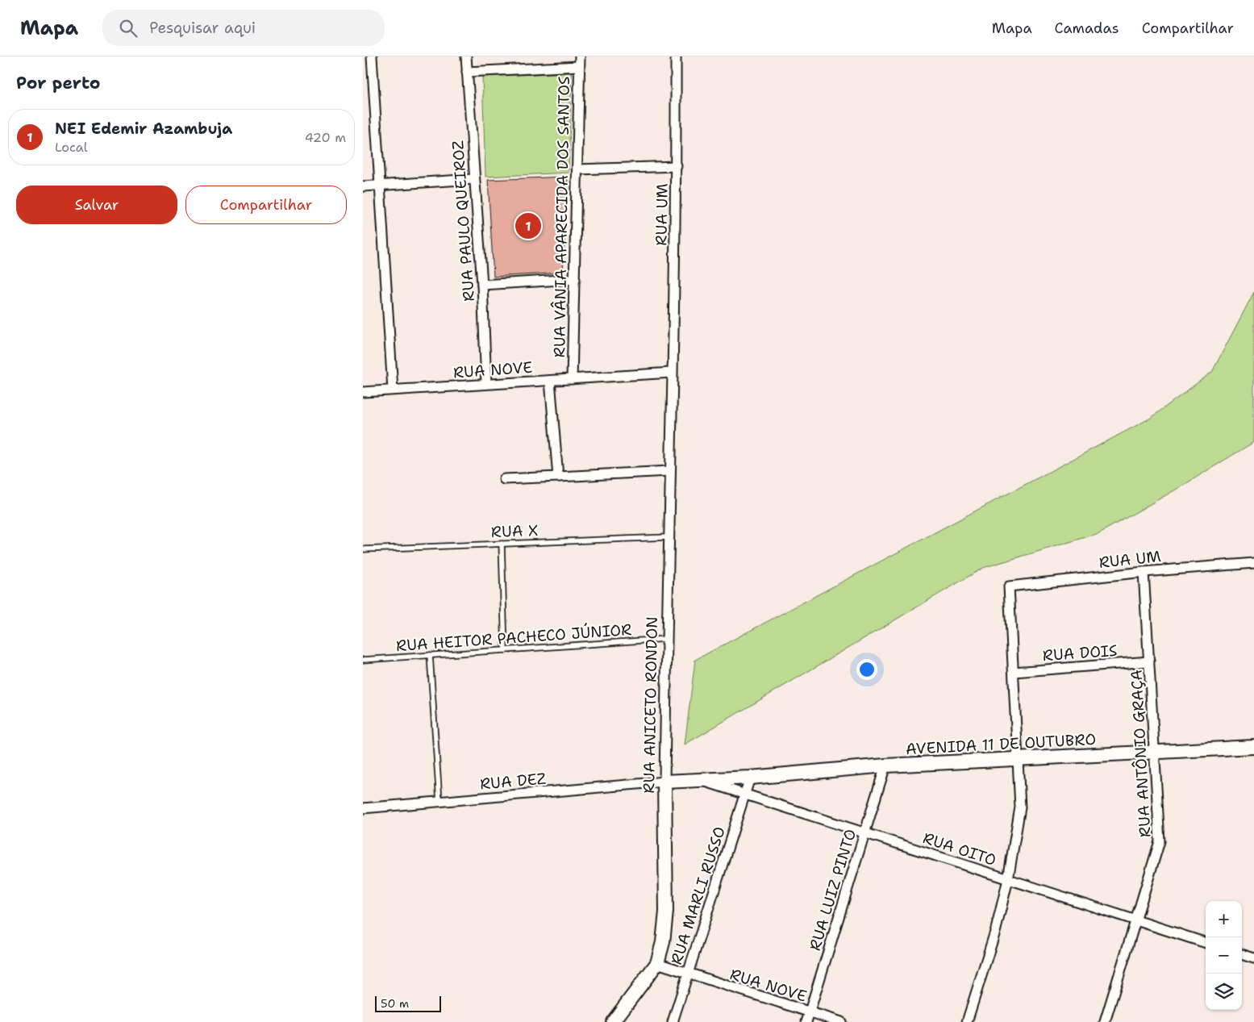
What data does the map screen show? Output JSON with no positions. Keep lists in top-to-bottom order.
{
  "streets": {
    "street": [
      "RUA UM",
      "RUA VÂNIA APARECIDA DOS SANTOS",
      "RUA PAULO QUEIROZ",
      "RUA NOVE",
      "RUA DOIS",
      "RUA ANICETO RONDON",
      "AVENIDA 11 DE OUTUBRO",
      "RUA ANTÔNIO GRAÇA",
      "RUA DEZ",
      "RUA OITO",
      "RUA LUIZ PINTO",
      "RUA MARLI RUSSO"
    ],
    "lane": ["RUA X", "RUA HEITOR PACHECO JÚNIOR"]
  },
  "crossings": [
    ["RUA UM", "RUA NOVE"],
    ["RUA UM", "RUA DOIS"],
    ["RUA UM", "RUA ANICETO RONDON"],
    ["RUA UM", "RUA ANTÔNIO GRAÇA"],
    ["RUA VÂNIA APARECIDA DOS SANTOS", "RUA NOVE"],
    ["RUA PAULO QUEIROZ", "RUA NOVE"],
    ["RUA NOVE", "RUA ANICETO RONDON"],
    ["RUA NOVE", "RUA LUIZ PINTO"],
    ["RUA NOVE", "RUA MARLI RUSSO"],
    ["RUA X", "RUA ANICETO RONDON"],
    ["RUA HEITOR PACHECO JÚNIOR", "RUA ANICETO RONDON"],
    ["RUA DOIS", "RUA ANTÔNIO GRAÇA"],
    ["RUA ANICETO RONDON", "AVENIDA 11 DE OUTUBRO"],
    ["RUA ANICETO RONDON", "RUA DEZ"],
    ["AVENIDA 11 DE OUTUBRO", "RUA ANTÔNIO GRAÇA"],
    ["AVENIDA 11 DE OUTUBRO", "RUA DEZ"],
    ["AVENIDA 11 DE OUTUBRO", "RUA OITO"],
    ["AVENIDA 11 DE OUTUBRO", "RUA LUIZ PINTO"],
    ["AVENIDA 11 DE OUTUBRO", "RUA MARLI RUSSO"],
    ["RUA ANTÔNIO GRAÇA", "RUA OITO"],
    ["RUA OITO", "RUA LUIZ PINTO"],
    ["RUA OITO", "RUA MARLI RUSSO"]
  ],
  "scale_bar": "50 m",
  "page": {
    "header": "Mapa",
    "search": "Pesquisar aqui",
    "nav": ["Mapa", "Camadas", "Compartilhar"],
    "heading": "Por perto",
    "list": [
      {
        "mark": "1",
        "name": "NEI Edemir Azambuja",
        "note": "Local",
        "value": "420 m"
      }
    ],
    "buttons": ["Salvar", "Compartilhar"],
    "pins": "1",
    "map_buttons": ["+", "−"],
    "scale": "50 m"
  }
}
